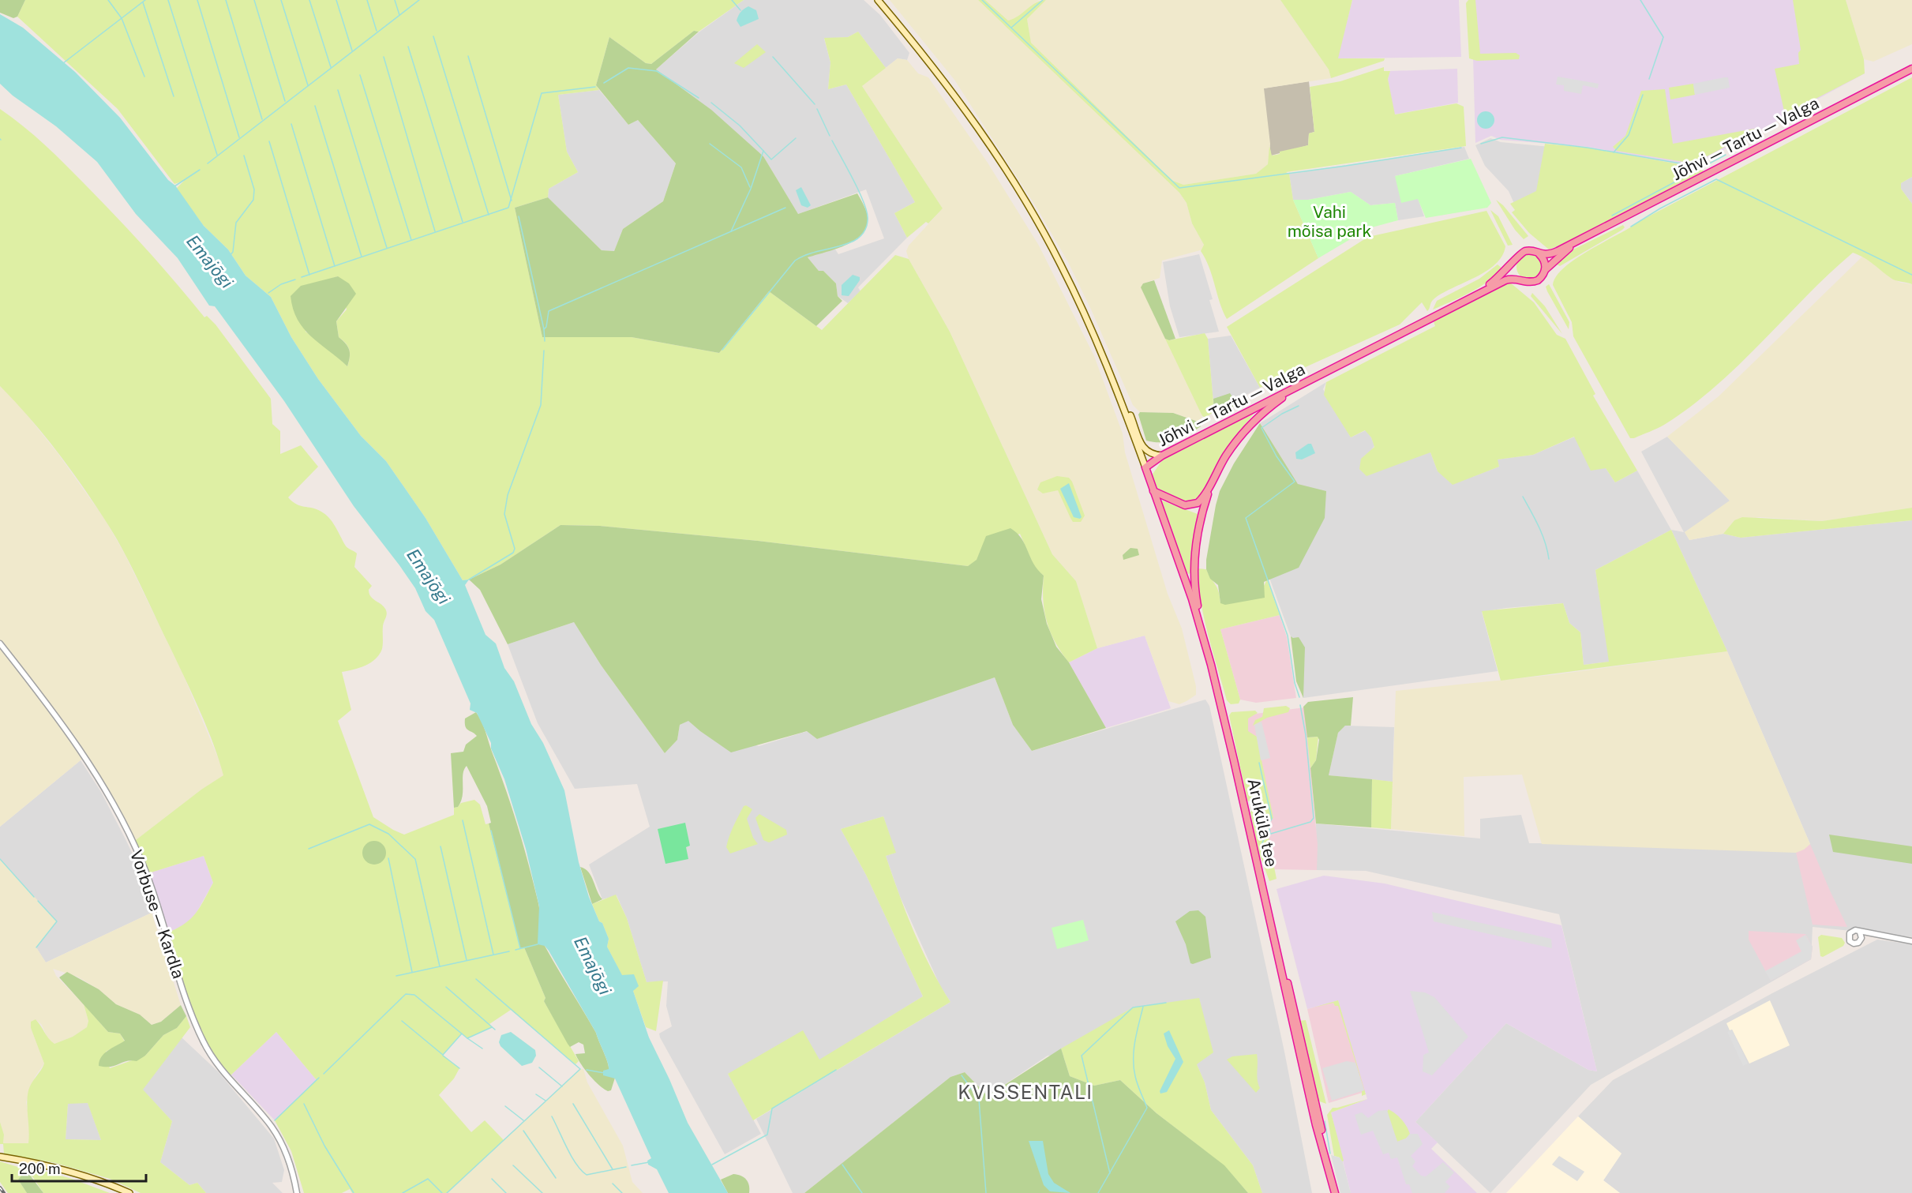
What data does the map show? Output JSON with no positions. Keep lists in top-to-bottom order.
{
  "streets": {
    "highway": ["Jõhvi — Tartu — Valga", "Aruküla tee"],
    "street": ["Vorbuse — Kardla"]
  },
  "crossings": [
    ["Jõhvi — Tartu — Valga", "Aruküla tee"]
  ],
  "districts": ["KVISSENTALI"],
  "water": ["Emajõgi"],
  "parks": ["Vahi mõisa park"],
  "scale_bar": "200 m"
}
